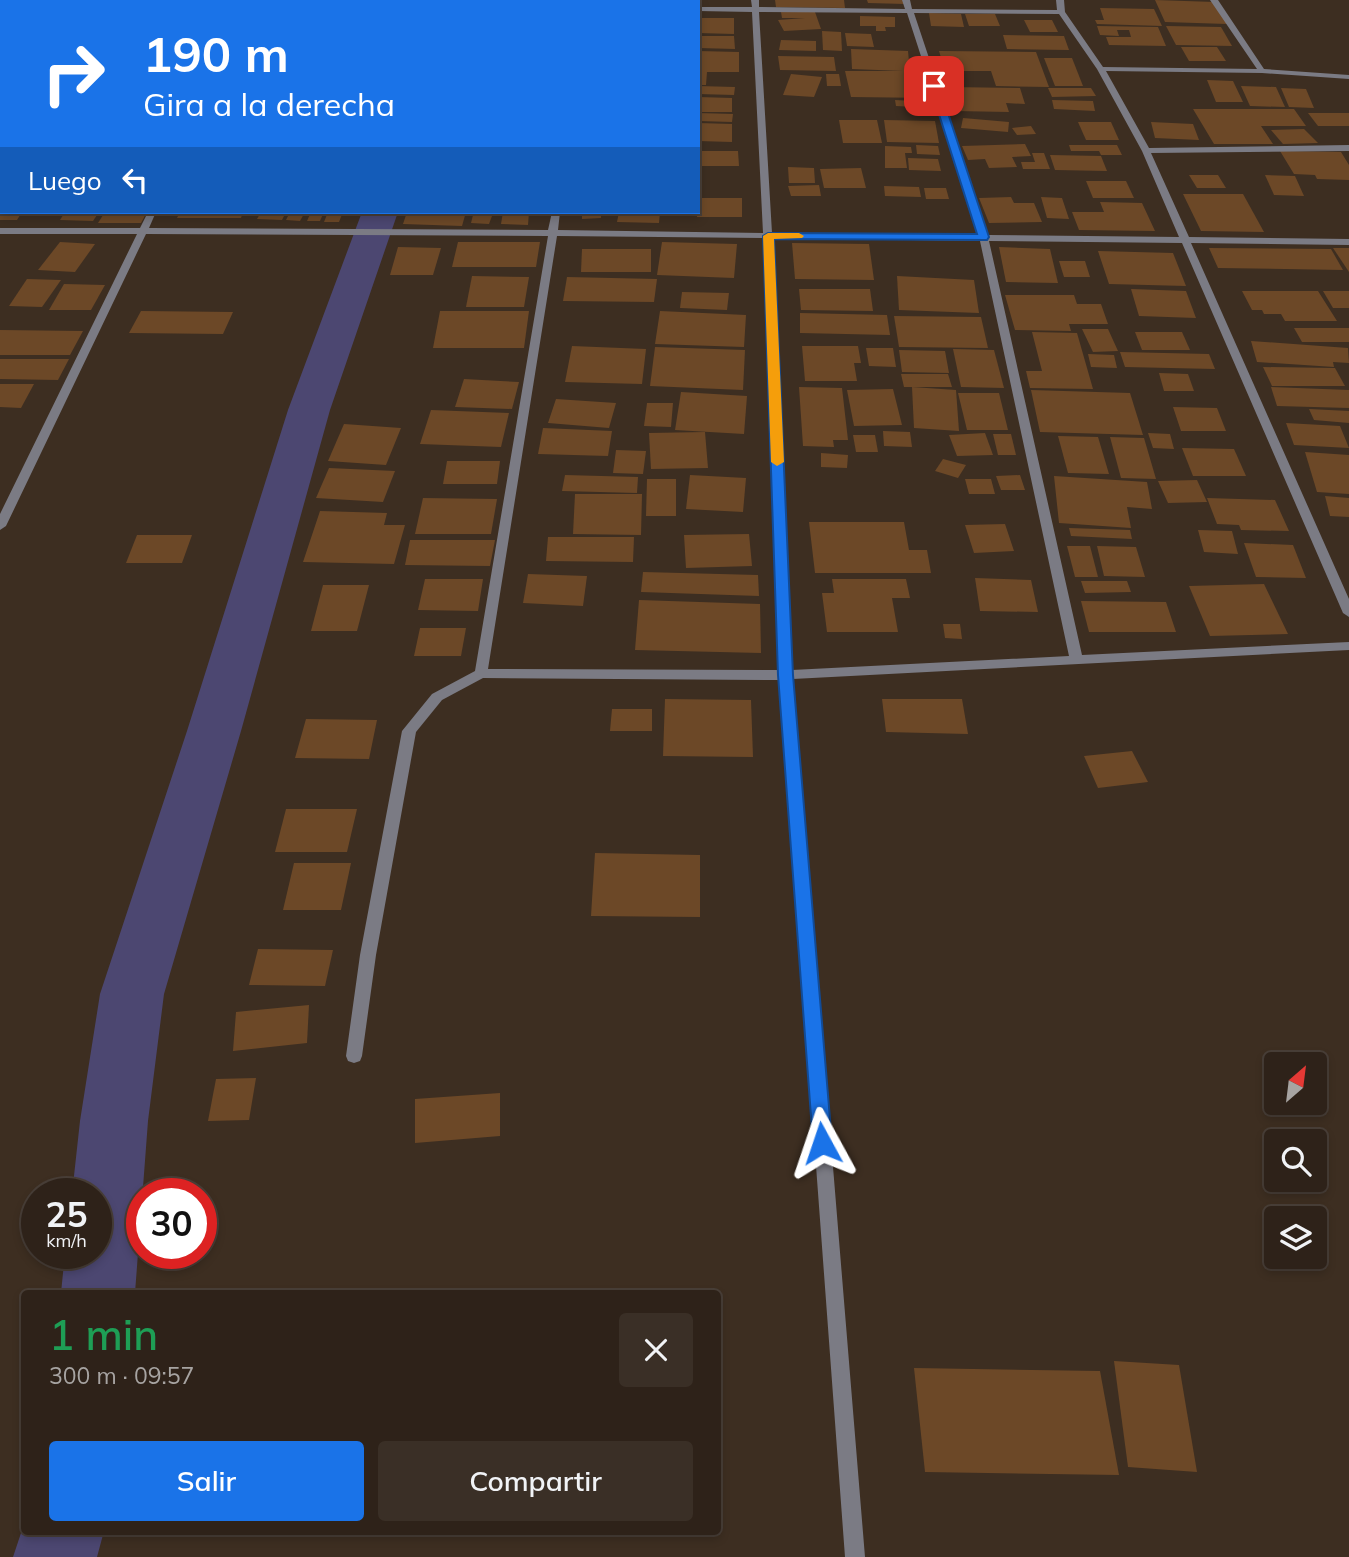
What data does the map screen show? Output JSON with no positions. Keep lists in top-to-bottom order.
{
  "north": "top right",
  "page": {
    "turn": ["190 m", "Gira a la derecha"],
    "then": "Luego",
    "speed": "25 km/h",
    "limit": "30",
    "heading": ["1 min", "300 m · 09:57"],
    "buttons": ["Salir", "Compartir"]
  }
}
